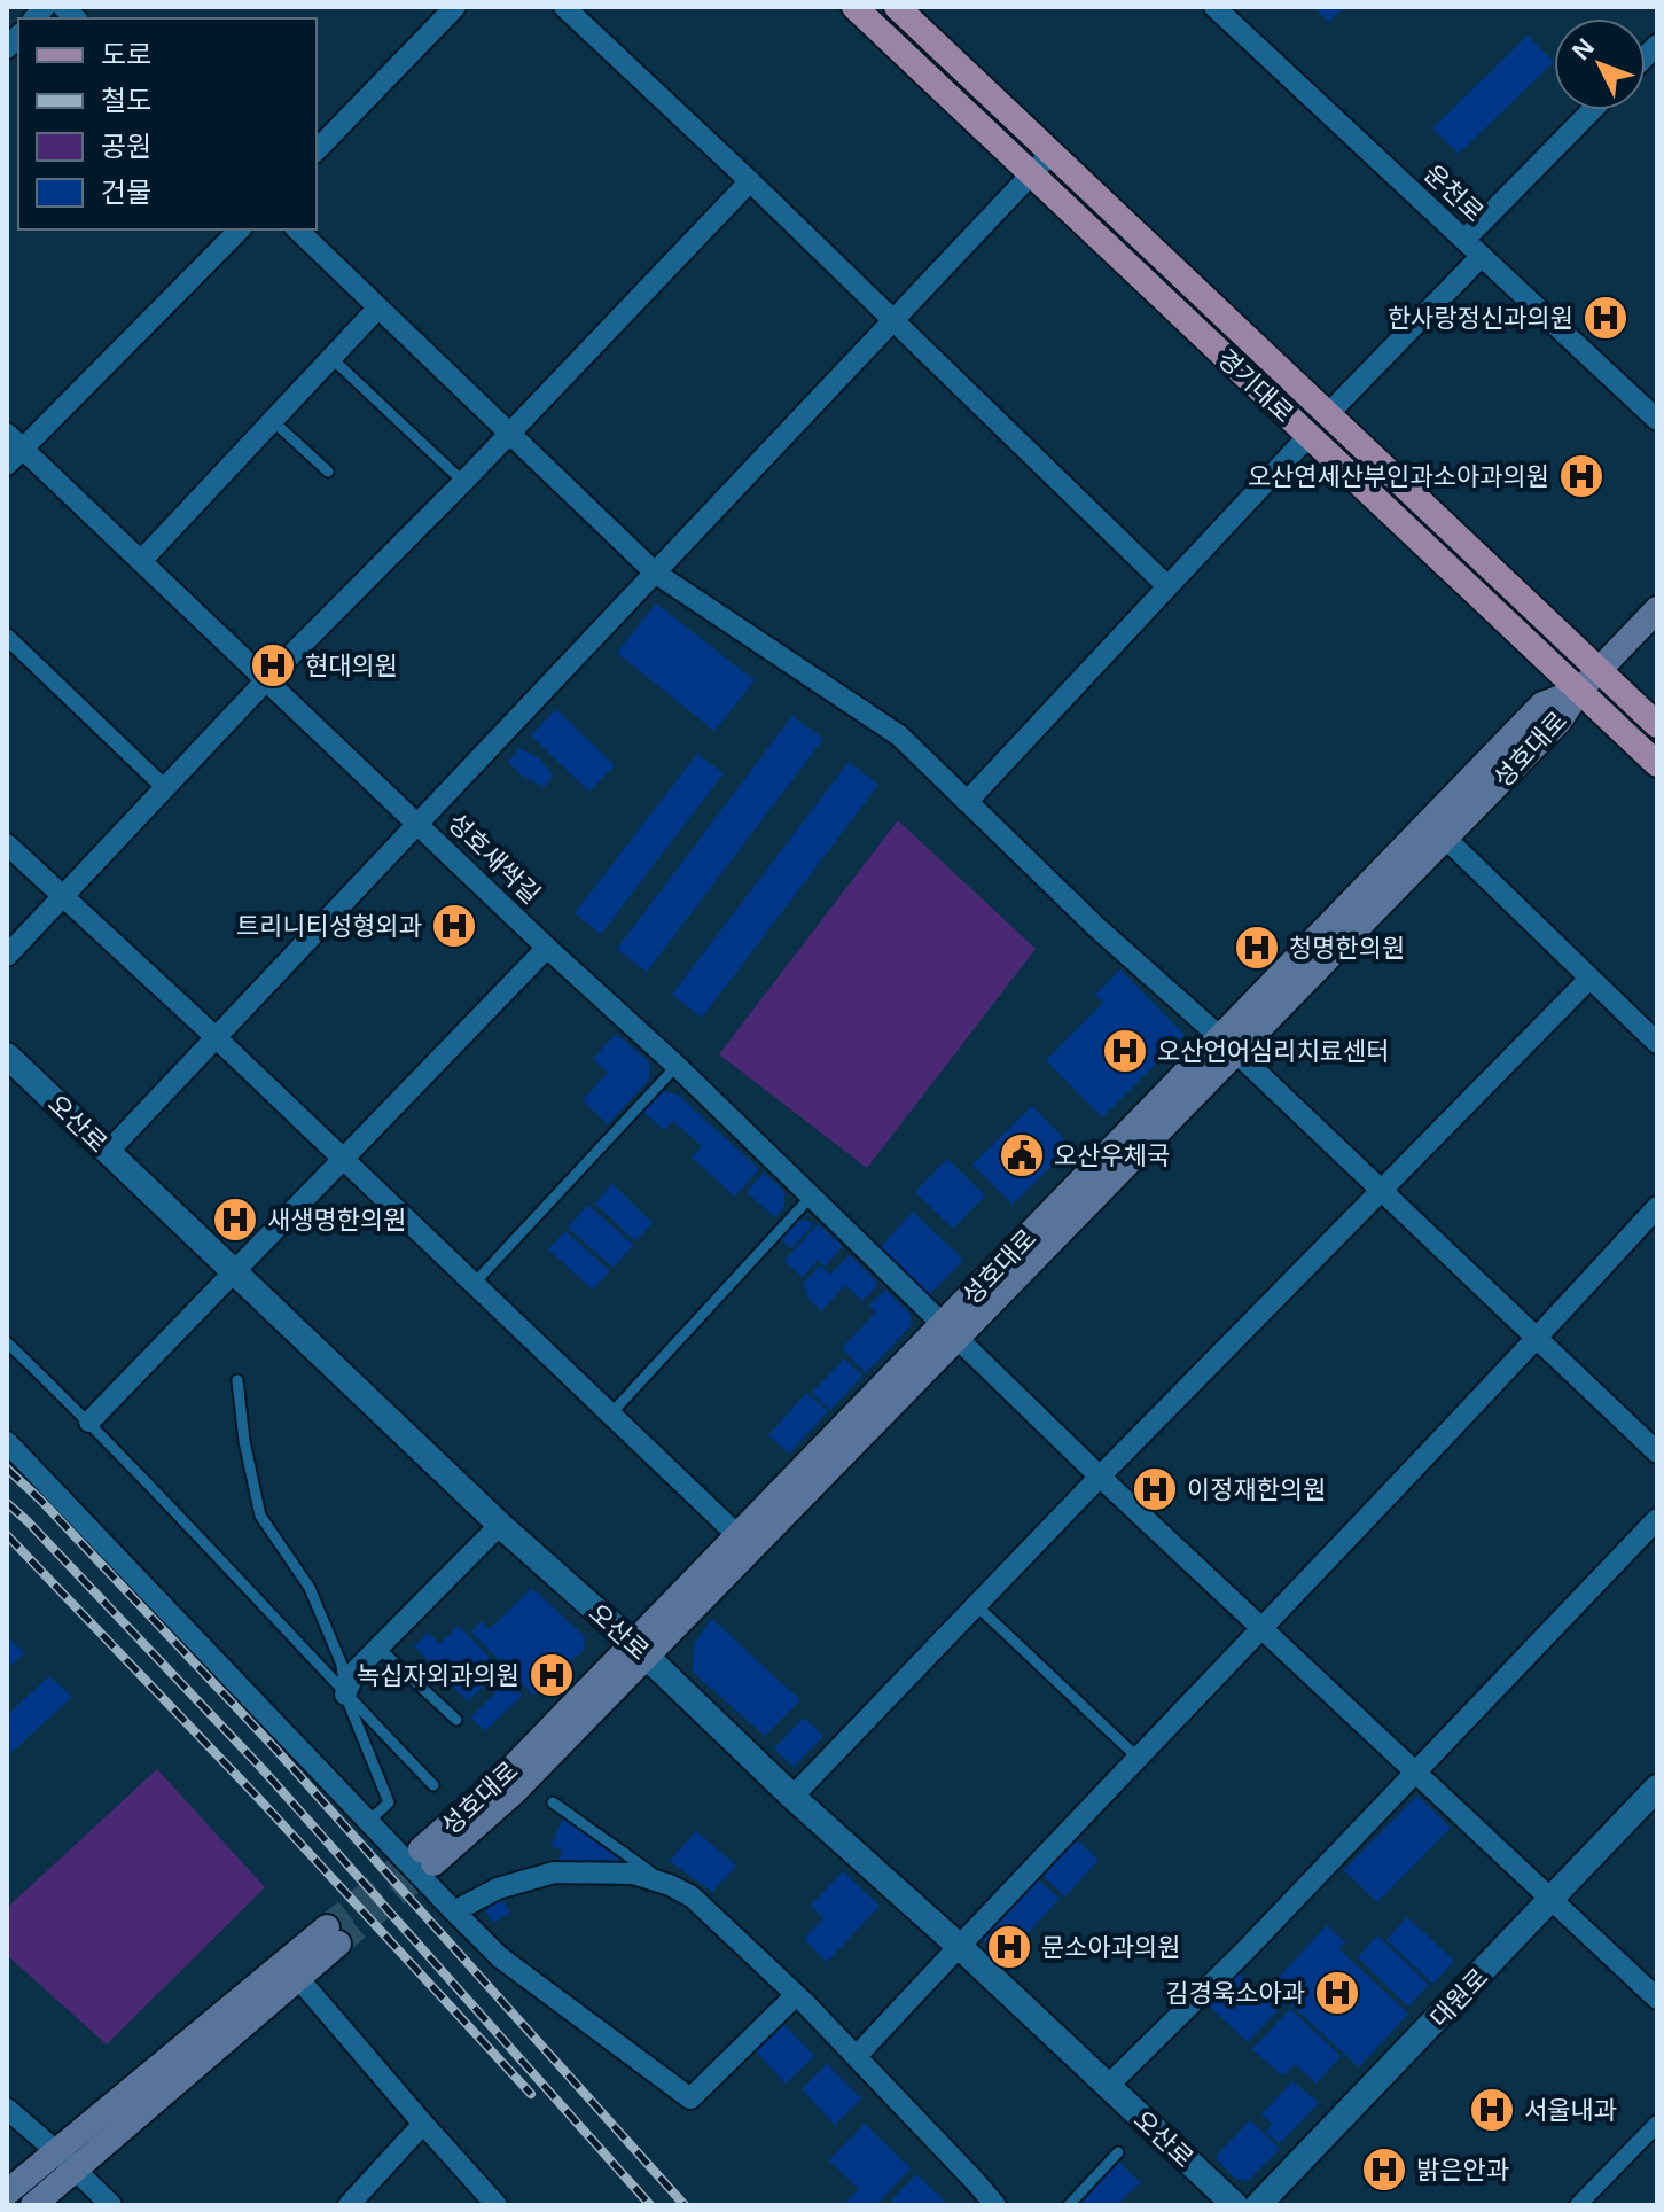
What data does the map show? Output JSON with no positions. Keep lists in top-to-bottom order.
{
  "streets": {
    "main road": ["경기대로", "성호대로"],
    "street": [
      "운천로",
      "성호새싹길",
      "오산로",
      "대원로"
    ]
  },
  "crossings": [
    ["경기대로", "성호대로"],
    ["성호대로", "성호새싹길"],
    ["성호대로", "오산로"],
    ["성호새싹길", "대원로"]
  ],
  "places": {
    "hospital": [
      "한사랑정신과의원",
      "오산연세산부인과소아과의원",
      "현대의원",
      "트리니티성형외과",
      "청명한의원",
      "오산언어심리치료센터",
      "새생명한의원",
      "이정재한의원",
      "녹십자외과의원",
      "문소아과의원",
      "김경욱소아과",
      "서울내과",
      "밝은안과"
    ],
    "public building": ["오산우체국"]
  },
  "legend": [
    "도로",
    "철도",
    "공원",
    "건물"
  ],
  "north": "top left"
}
